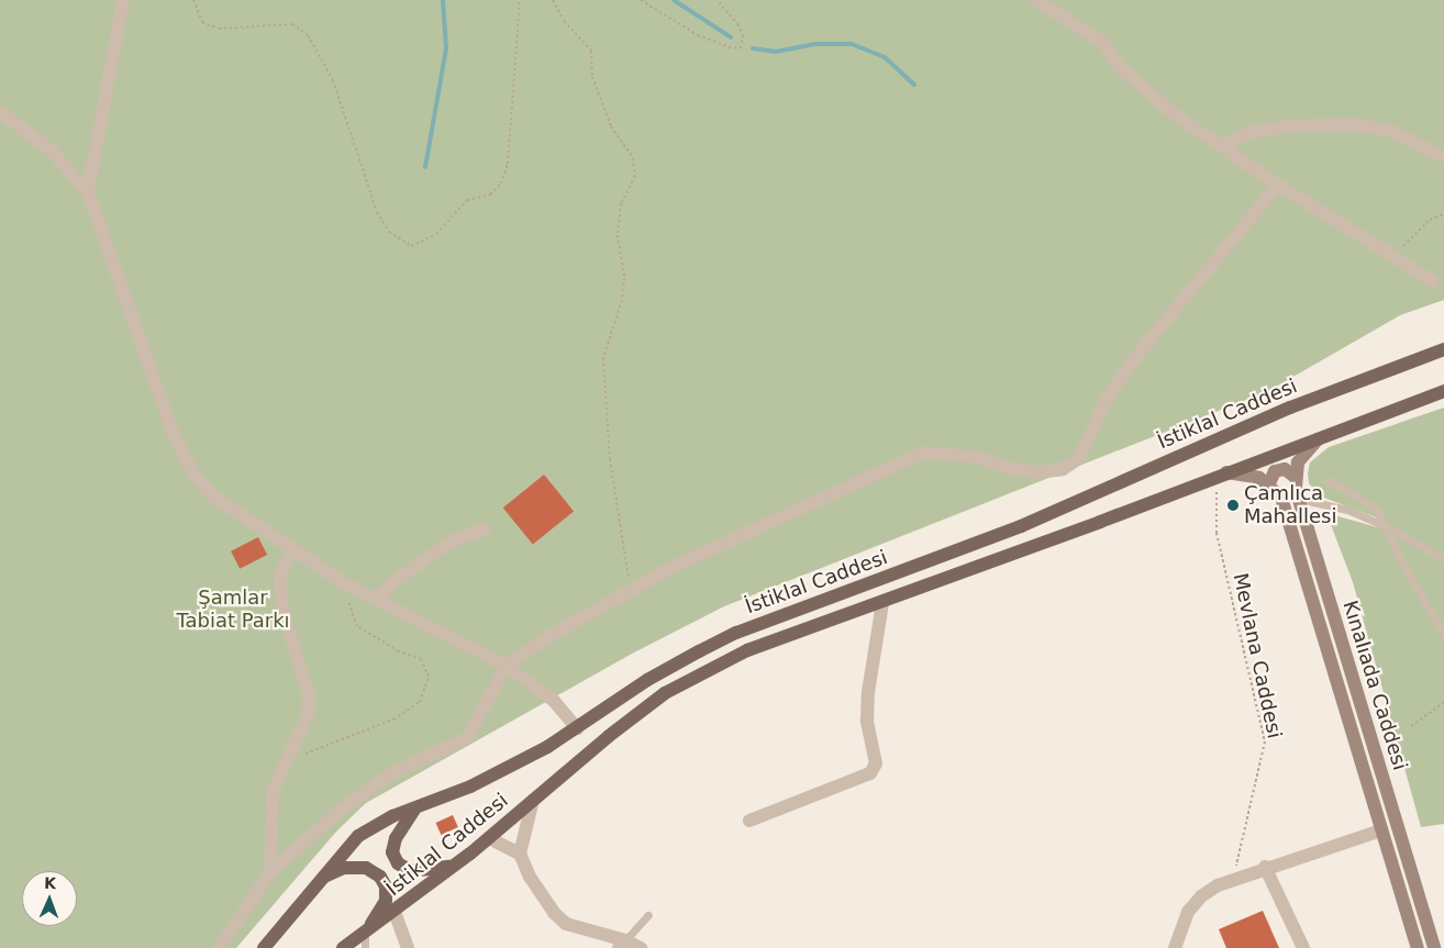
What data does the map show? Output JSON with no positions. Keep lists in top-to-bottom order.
{
  "streets": {
    "main road": ["İstiklal Caddesi", "Kınalıada Caddesi"],
    "path": ["Mevlana Caddesi"]
  },
  "crossings": [
    ["İstiklal Caddesi", "Mevlana Caddesi"]
  ],
  "parks": ["Şamlar Tabiat Parkı"],
  "places": ["Çamlıca Mahallesi"],
  "north": "top"
}
